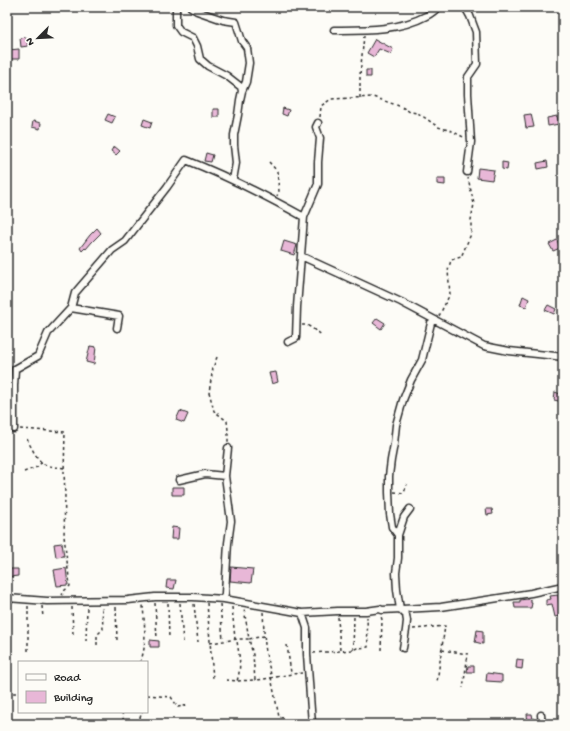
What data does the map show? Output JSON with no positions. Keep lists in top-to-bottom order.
{
  "legend": ["Road", "Building"],
  "north": "bottom left"
}
